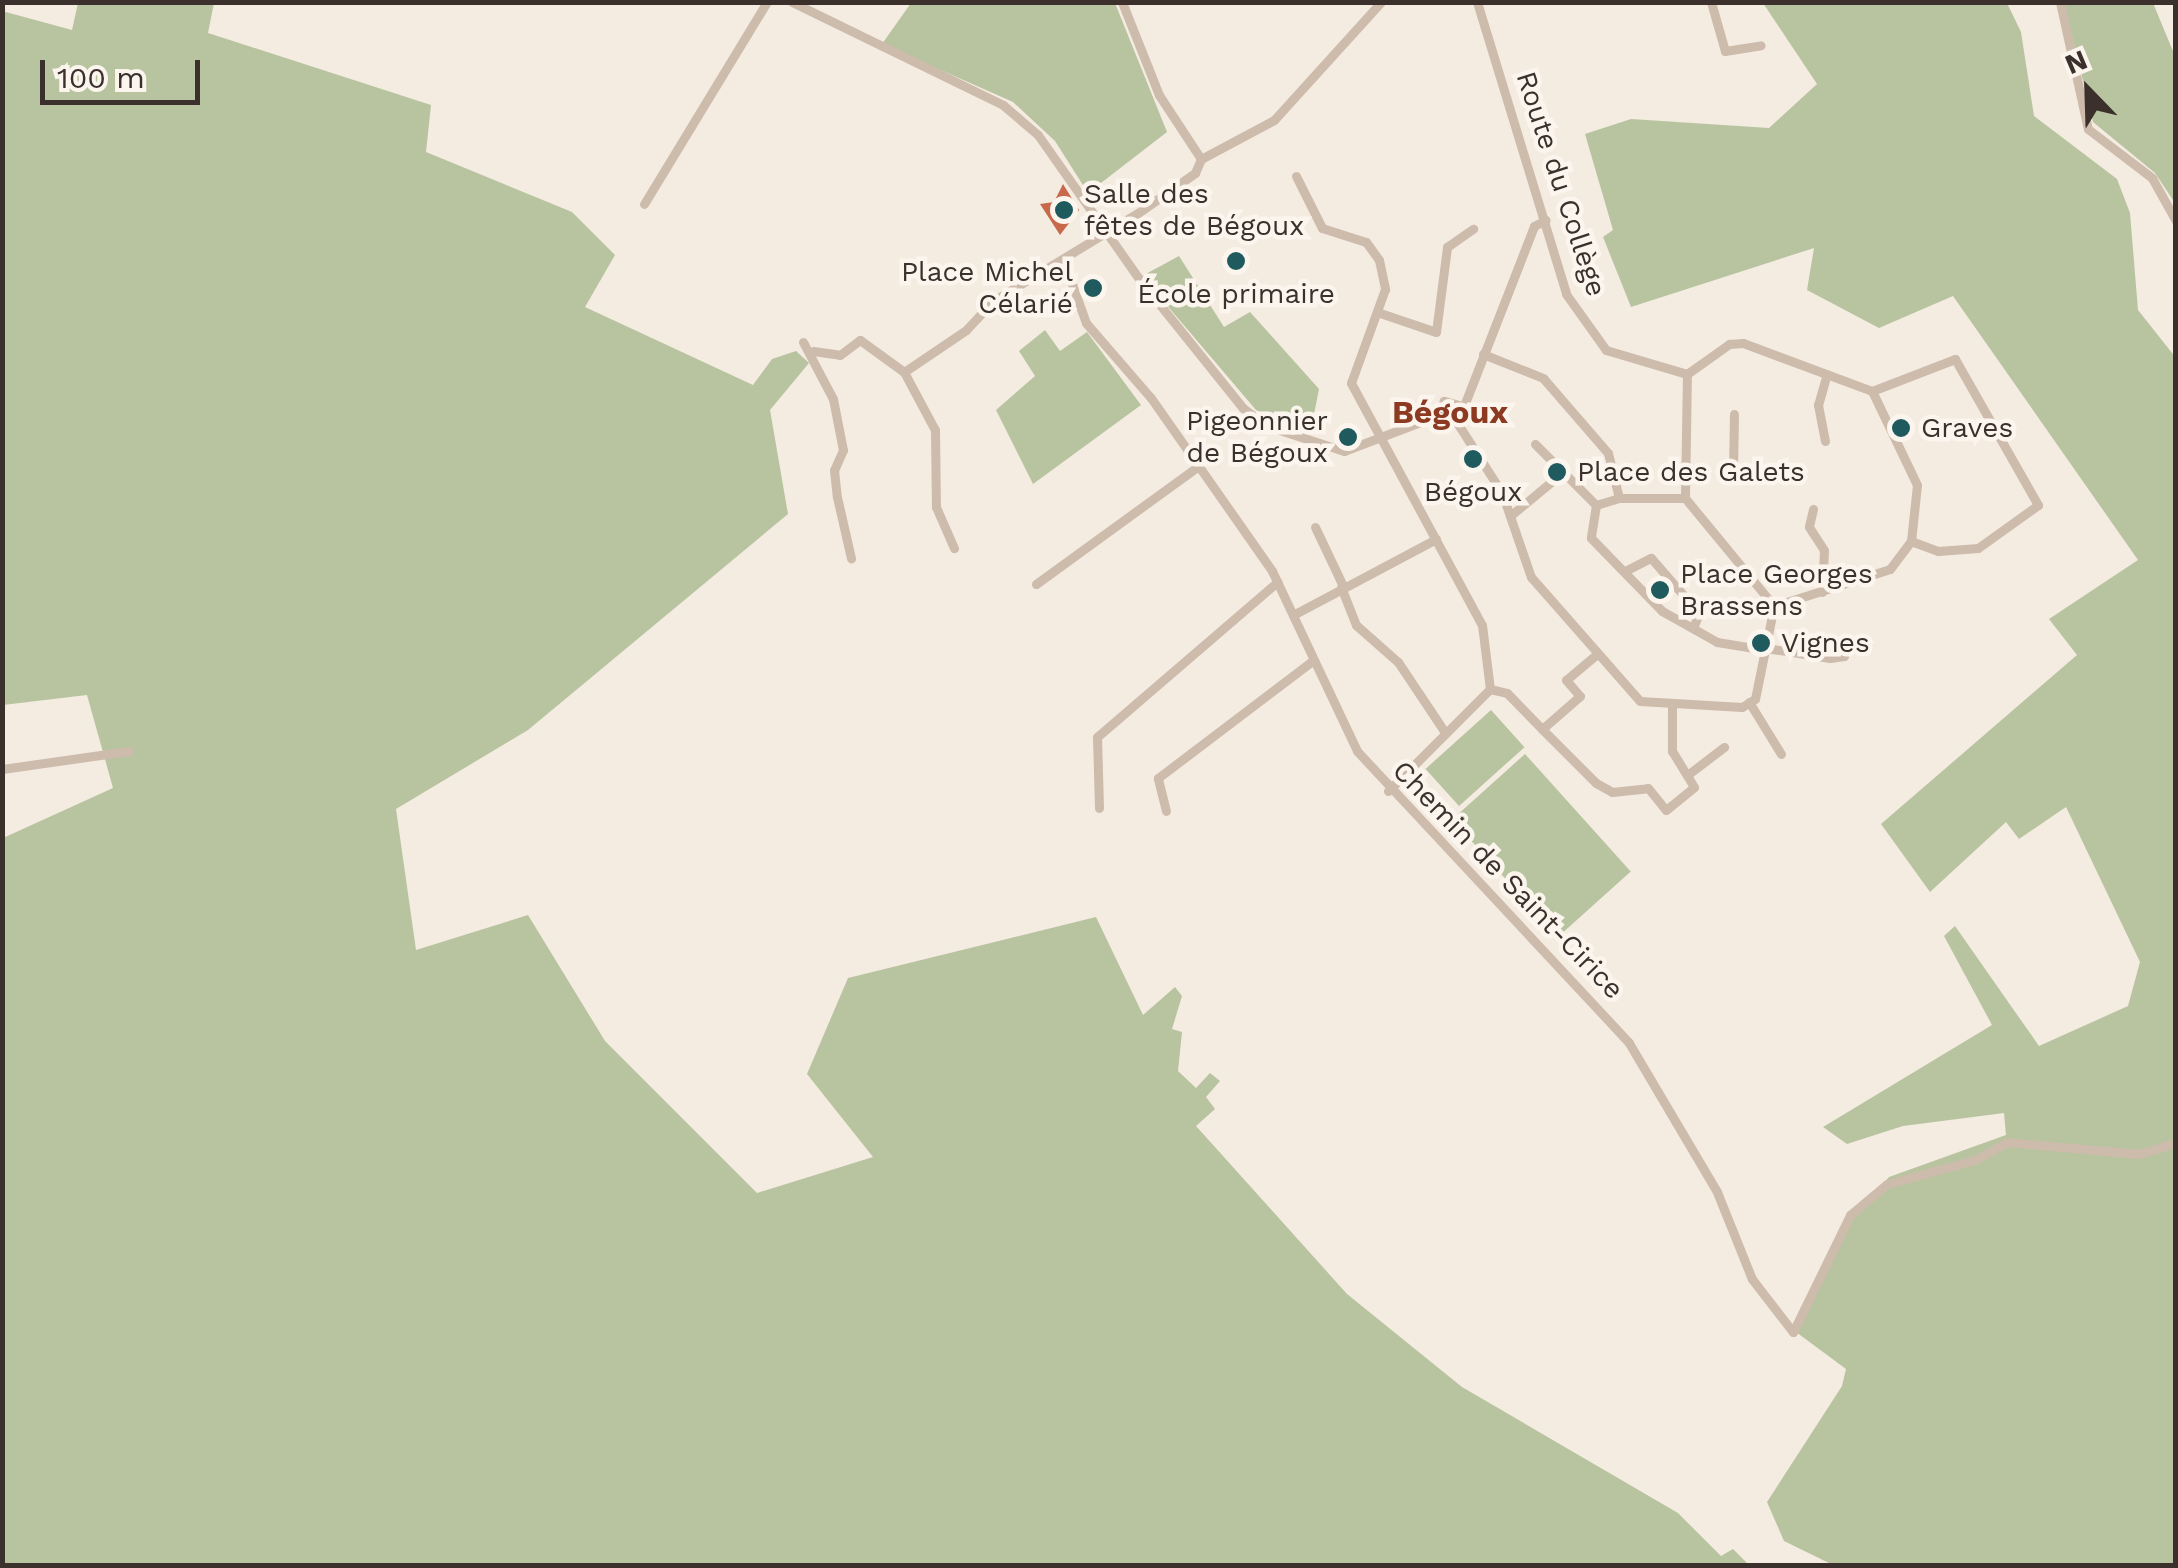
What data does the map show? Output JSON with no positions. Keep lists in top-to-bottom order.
{
  "streets": {
    "street": ["Route du Collège", "Chemin de Saint-Cirice"]
  },
  "districts": ["Bégoux"],
  "places": [
    "Salle des fêtes de Bégoux",
    "École primaire",
    "Place Michel Célarié",
    "Graves",
    "Pigeonnier de Bégoux",
    "Bégoux",
    "Place des Galets",
    "Place Georges Brassens",
    "Vignes"
  ],
  "scale_bar": "100 m",
  "north": "top left"
}
